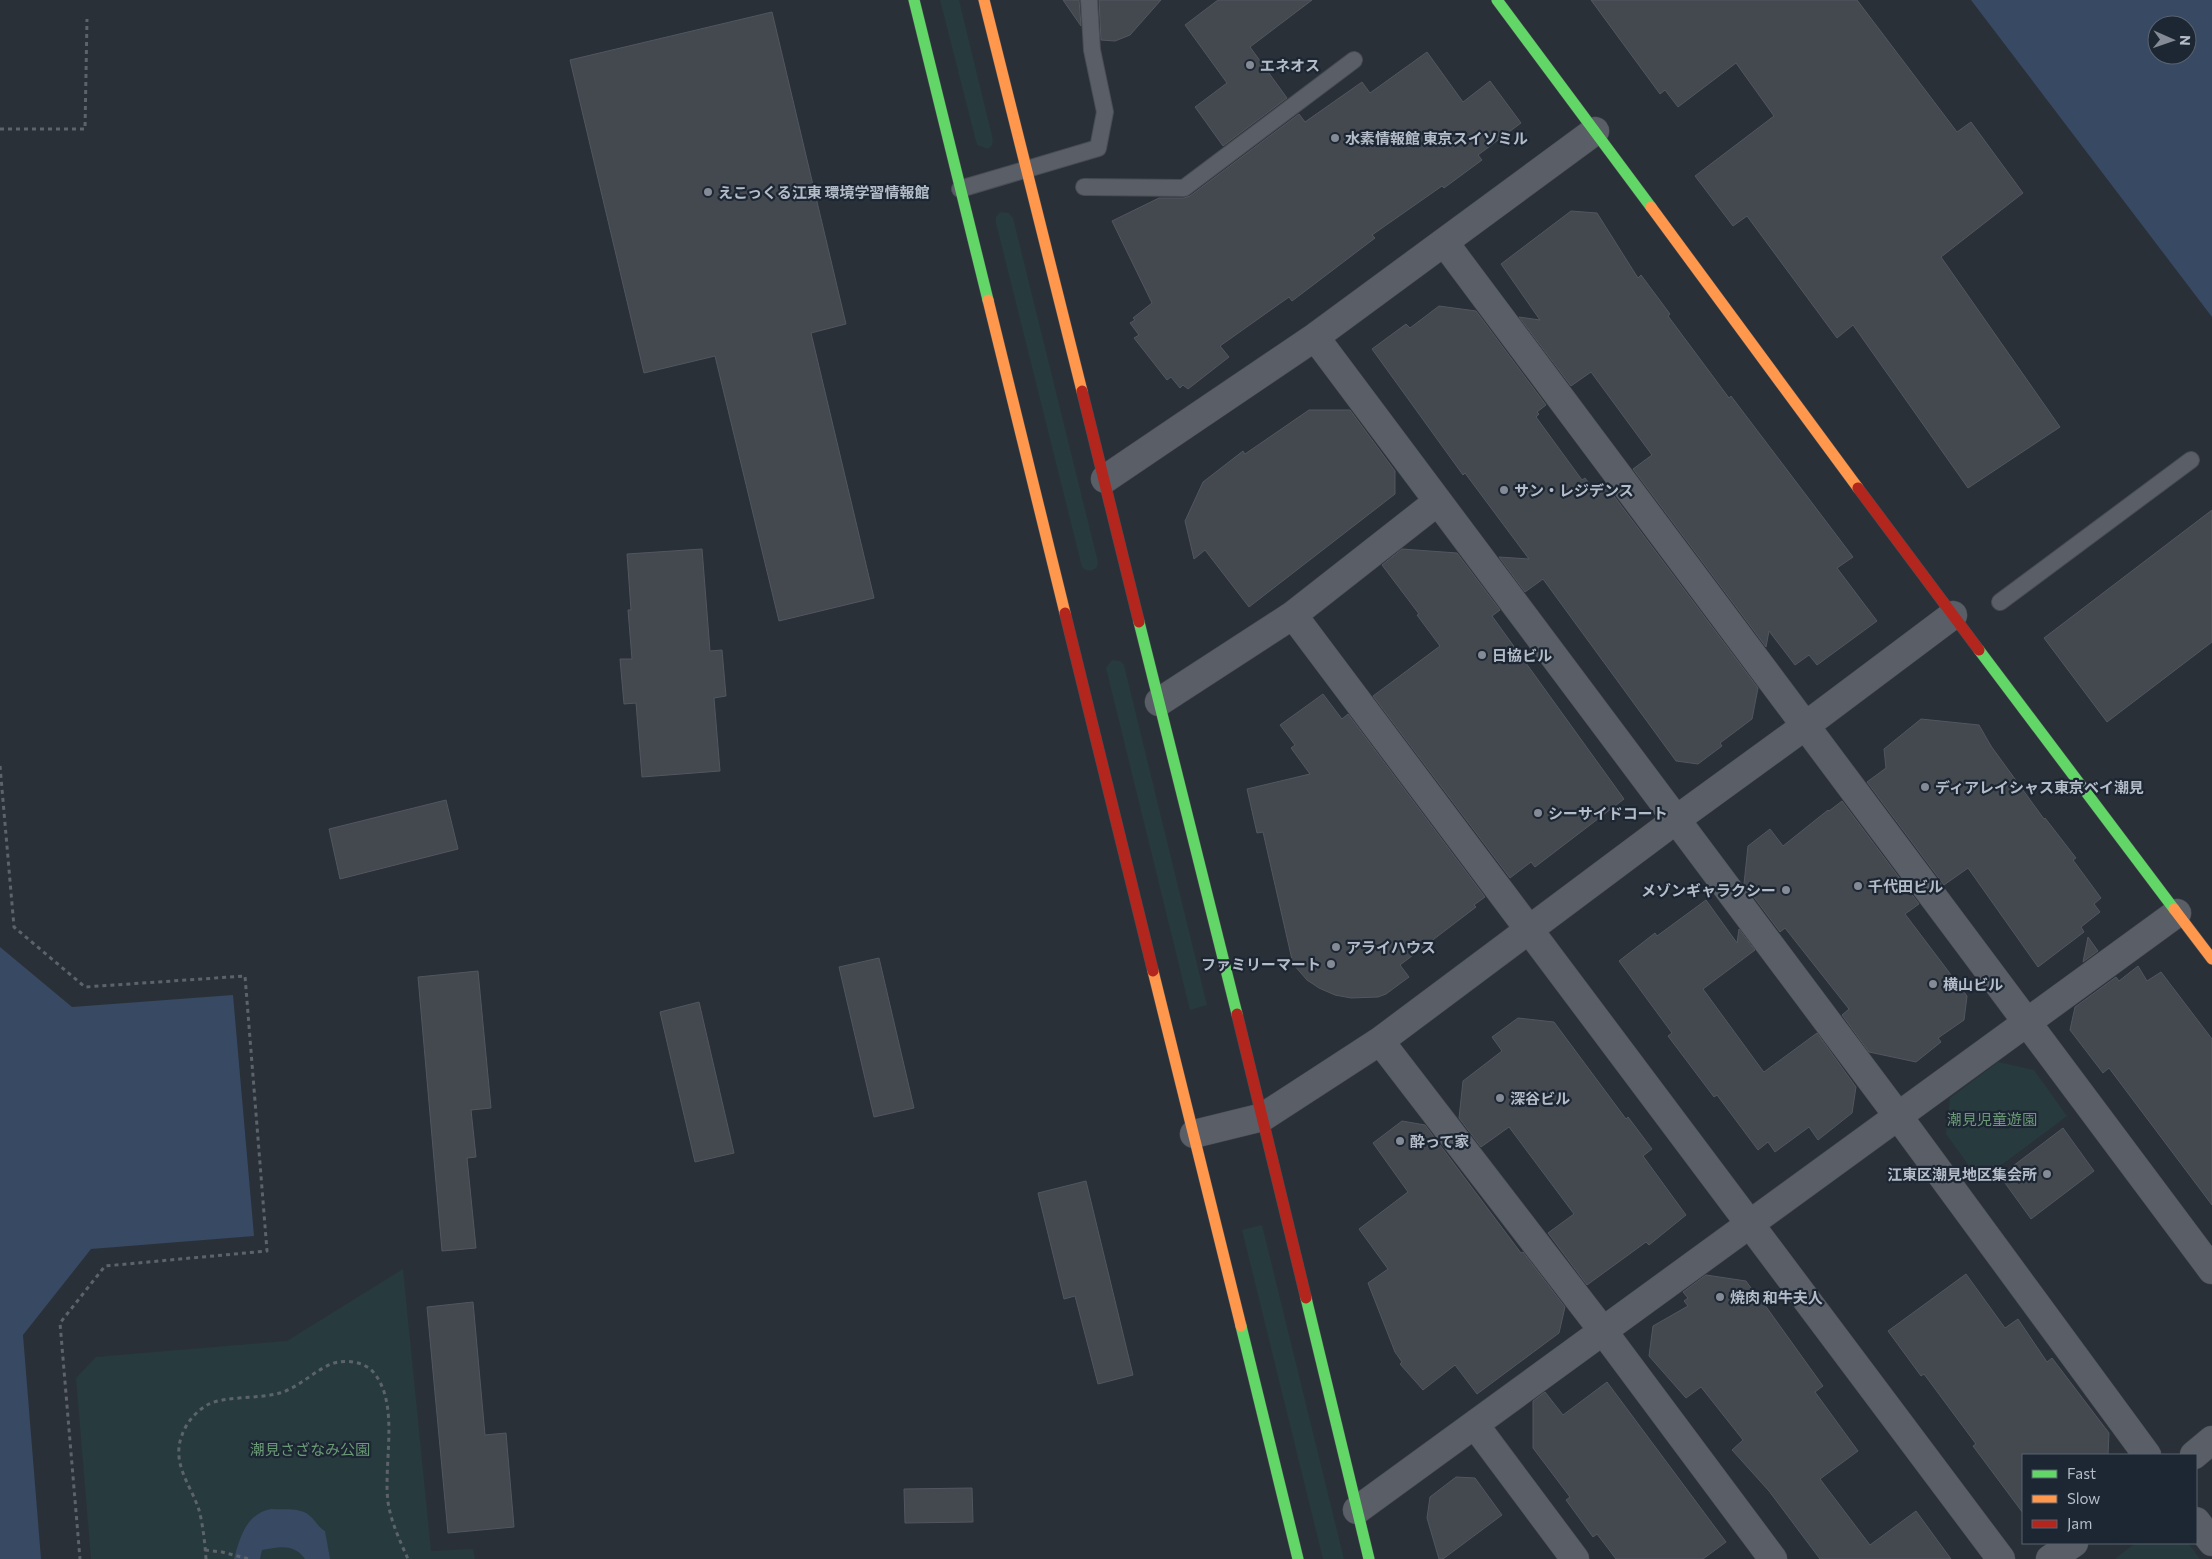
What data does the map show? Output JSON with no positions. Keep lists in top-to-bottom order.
{
  "parks": ["潮見児童遊園", "潮見さざなみ公園"],
  "places": [
    "エネオス",
    "水素情報館 東京スイソミル",
    "えこっくる江東 環境学習情報館",
    "サン・レジデンス",
    "日協ビル",
    "ディアレイシャス東京ベイ潮見",
    "シーサイドコート",
    "千代田ビル",
    "メゾンギャラクシー",
    "アライハウス",
    "ファミリーマート",
    "横山ビル",
    "深谷ビル",
    "酔って家",
    "江東区潮見地区集会所",
    "焼肉 和牛夫人"
  ],
  "legend": ["Fast", "Slow", "Jam"],
  "north": "right"
}
